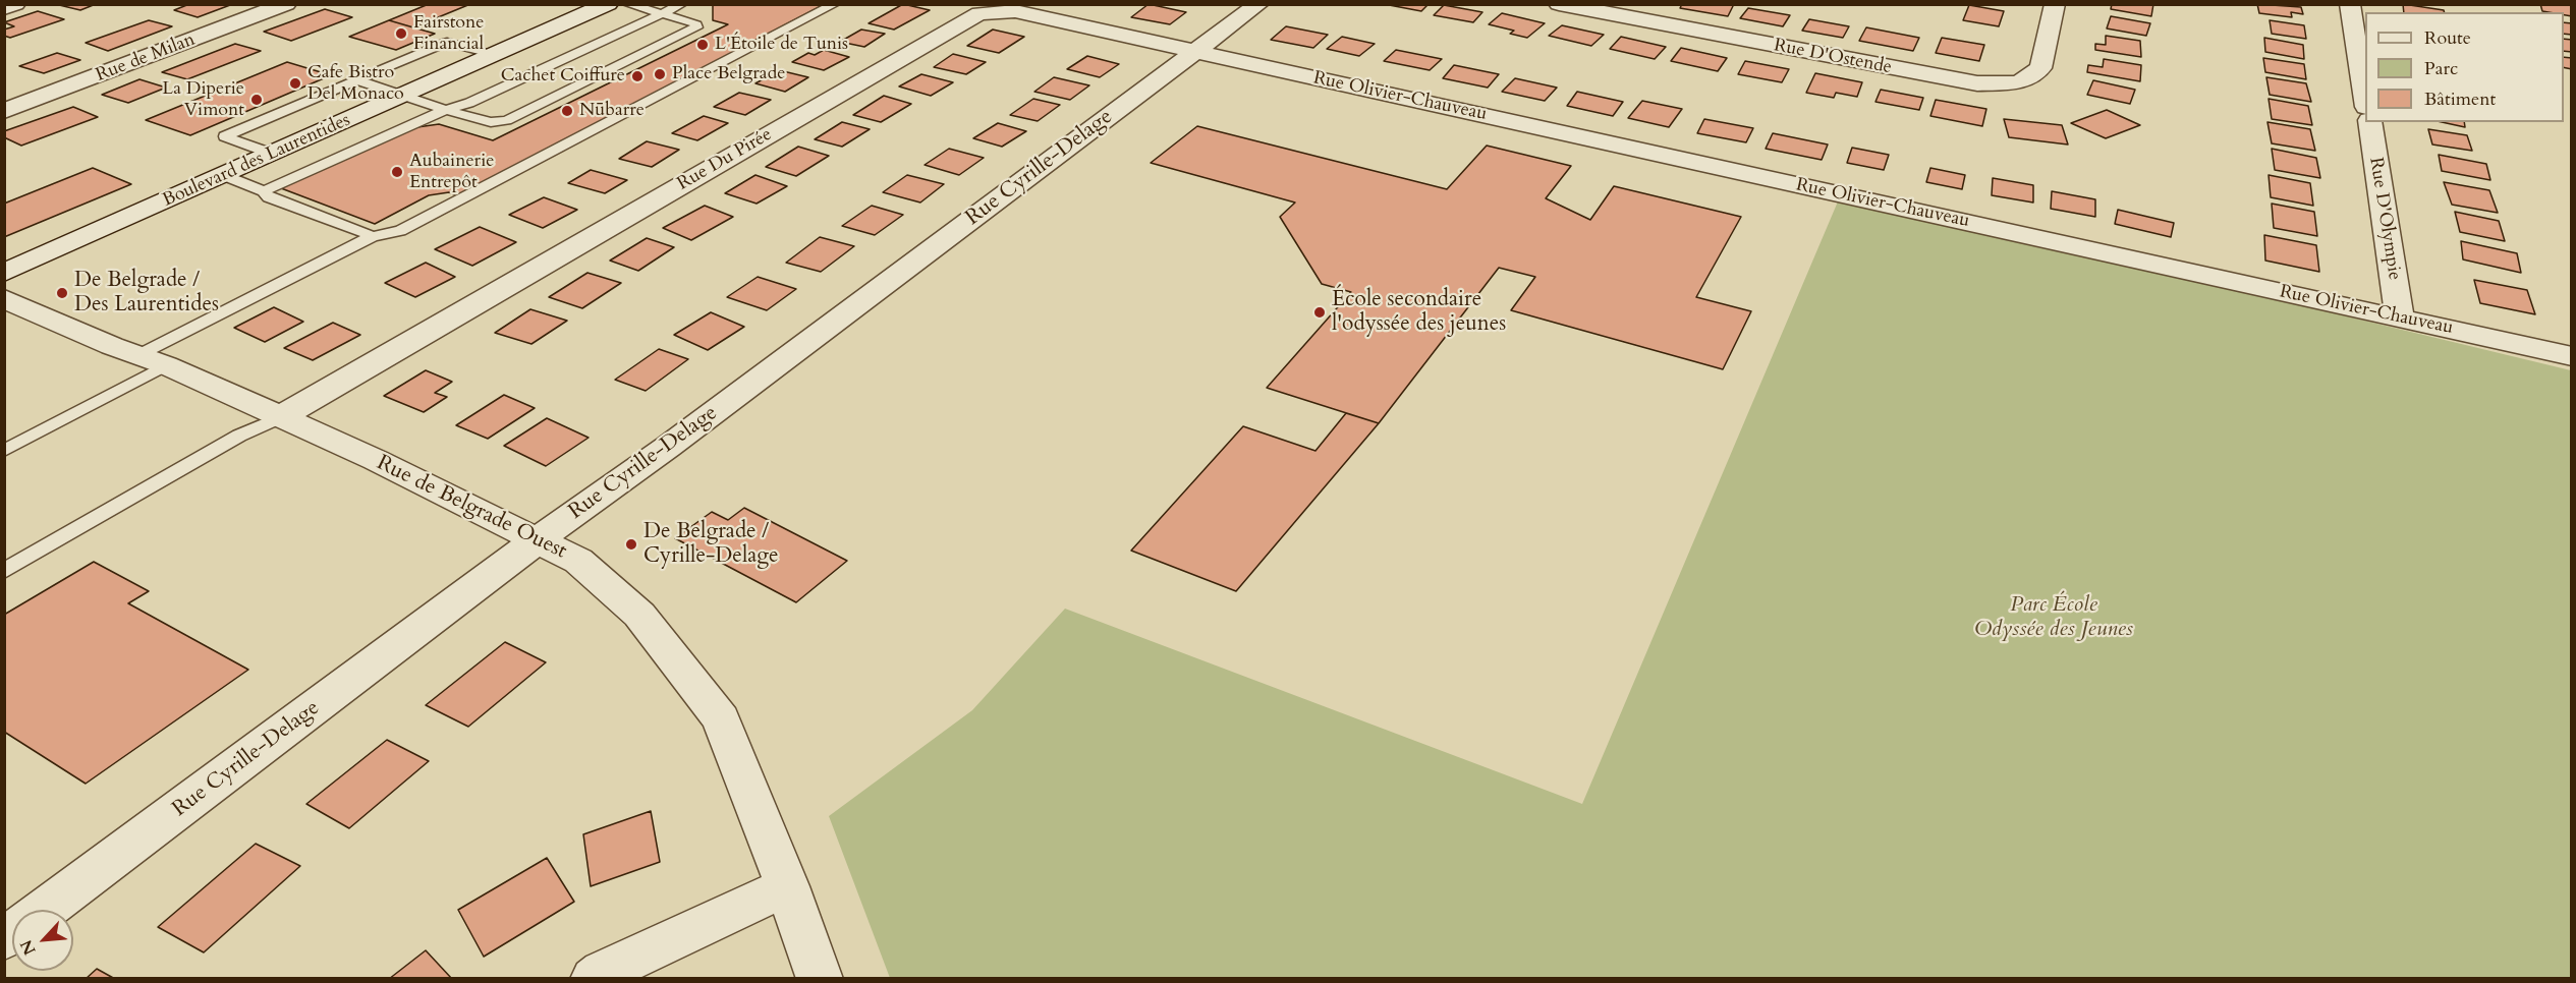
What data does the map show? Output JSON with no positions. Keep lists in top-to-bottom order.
{
  "streets": {
    "street": [
      "Rue D'Ostende",
      "Rue de Milan",
      "Rue Olivier-Chauveau",
      "Rue Du Pirée",
      "Boulevard des Laurentides",
      "Rue Cyrille-Delage",
      "Rue D'Olympie",
      "Rue de Belgrade Ouest"
    ]
  },
  "crossings": [
    ["Rue Olivier-Chauveau", "Rue Du Pirée"],
    ["Rue Olivier-Chauveau", "Rue Cyrille-Delage"],
    ["Rue Olivier-Chauveau", "Rue D'Olympie"],
    ["Rue Du Pirée", "Rue Cyrille-Delage"],
    ["Rue Du Pirée", "Rue de Belgrade Ouest"],
    ["Rue Cyrille-Delage", "Rue de Belgrade Ouest"]
  ],
  "parks": ["Parc École Odyssée des Jeunes"],
  "places": [
    "Fairstone Financial",
    "L'Étoile de Tunis",
    "Place Belgrade",
    "Cachet Coiffure",
    "Cafe Bistro Del Monaco",
    "La Diperie Vimont",
    "Nūbarre",
    "Aubainerie Entrepôt",
    "De Belgrade / Des Laurentides",
    "École secondaire l'odyssée des jeunes",
    "De Belgrade / Cyrille-Delage"
  ],
  "legend": ["Route", "Parc", "Bâtiment"],
  "north": "bottom left"
}
